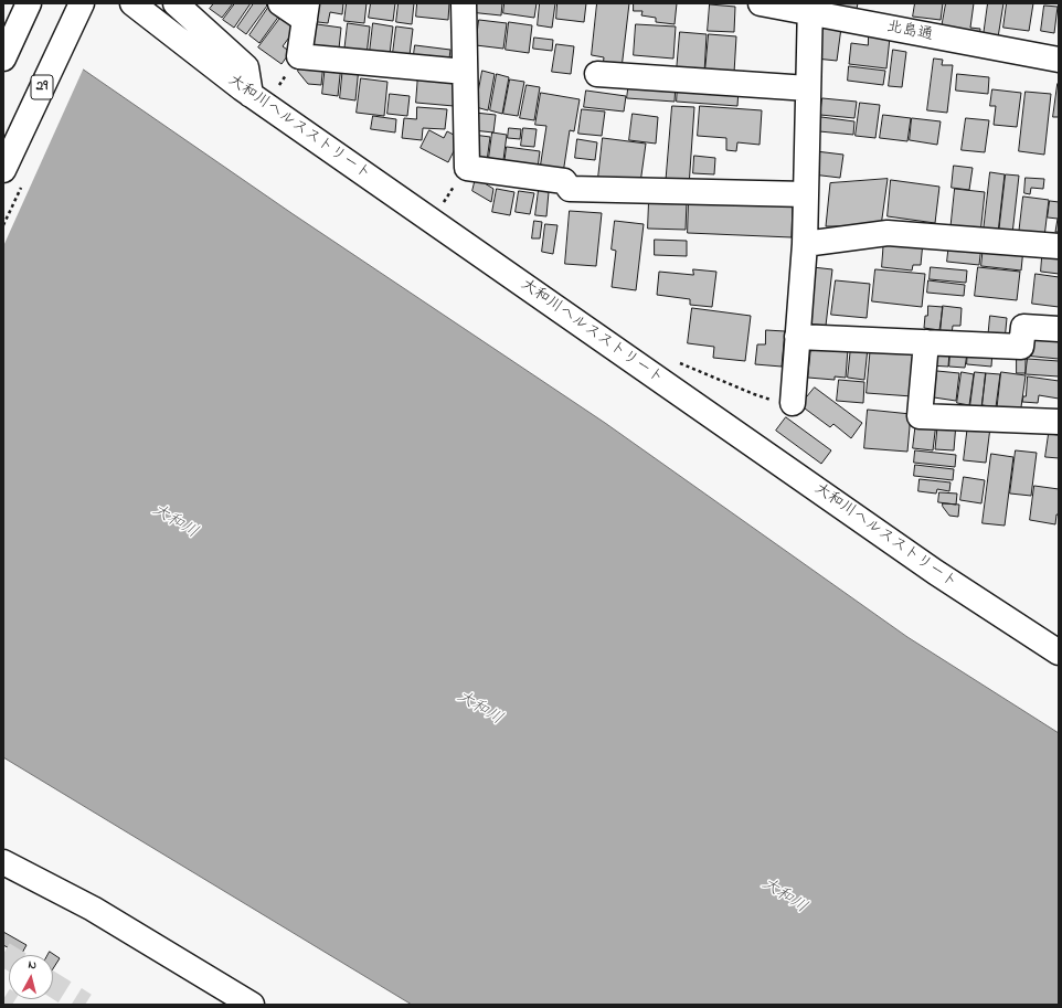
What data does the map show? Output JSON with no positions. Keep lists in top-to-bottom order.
{
  "streets": {
    "street": ["北島通", "29", "大和川ヘルスストリート"]
  },
  "water": ["大和川"],
  "north": "top"
}
